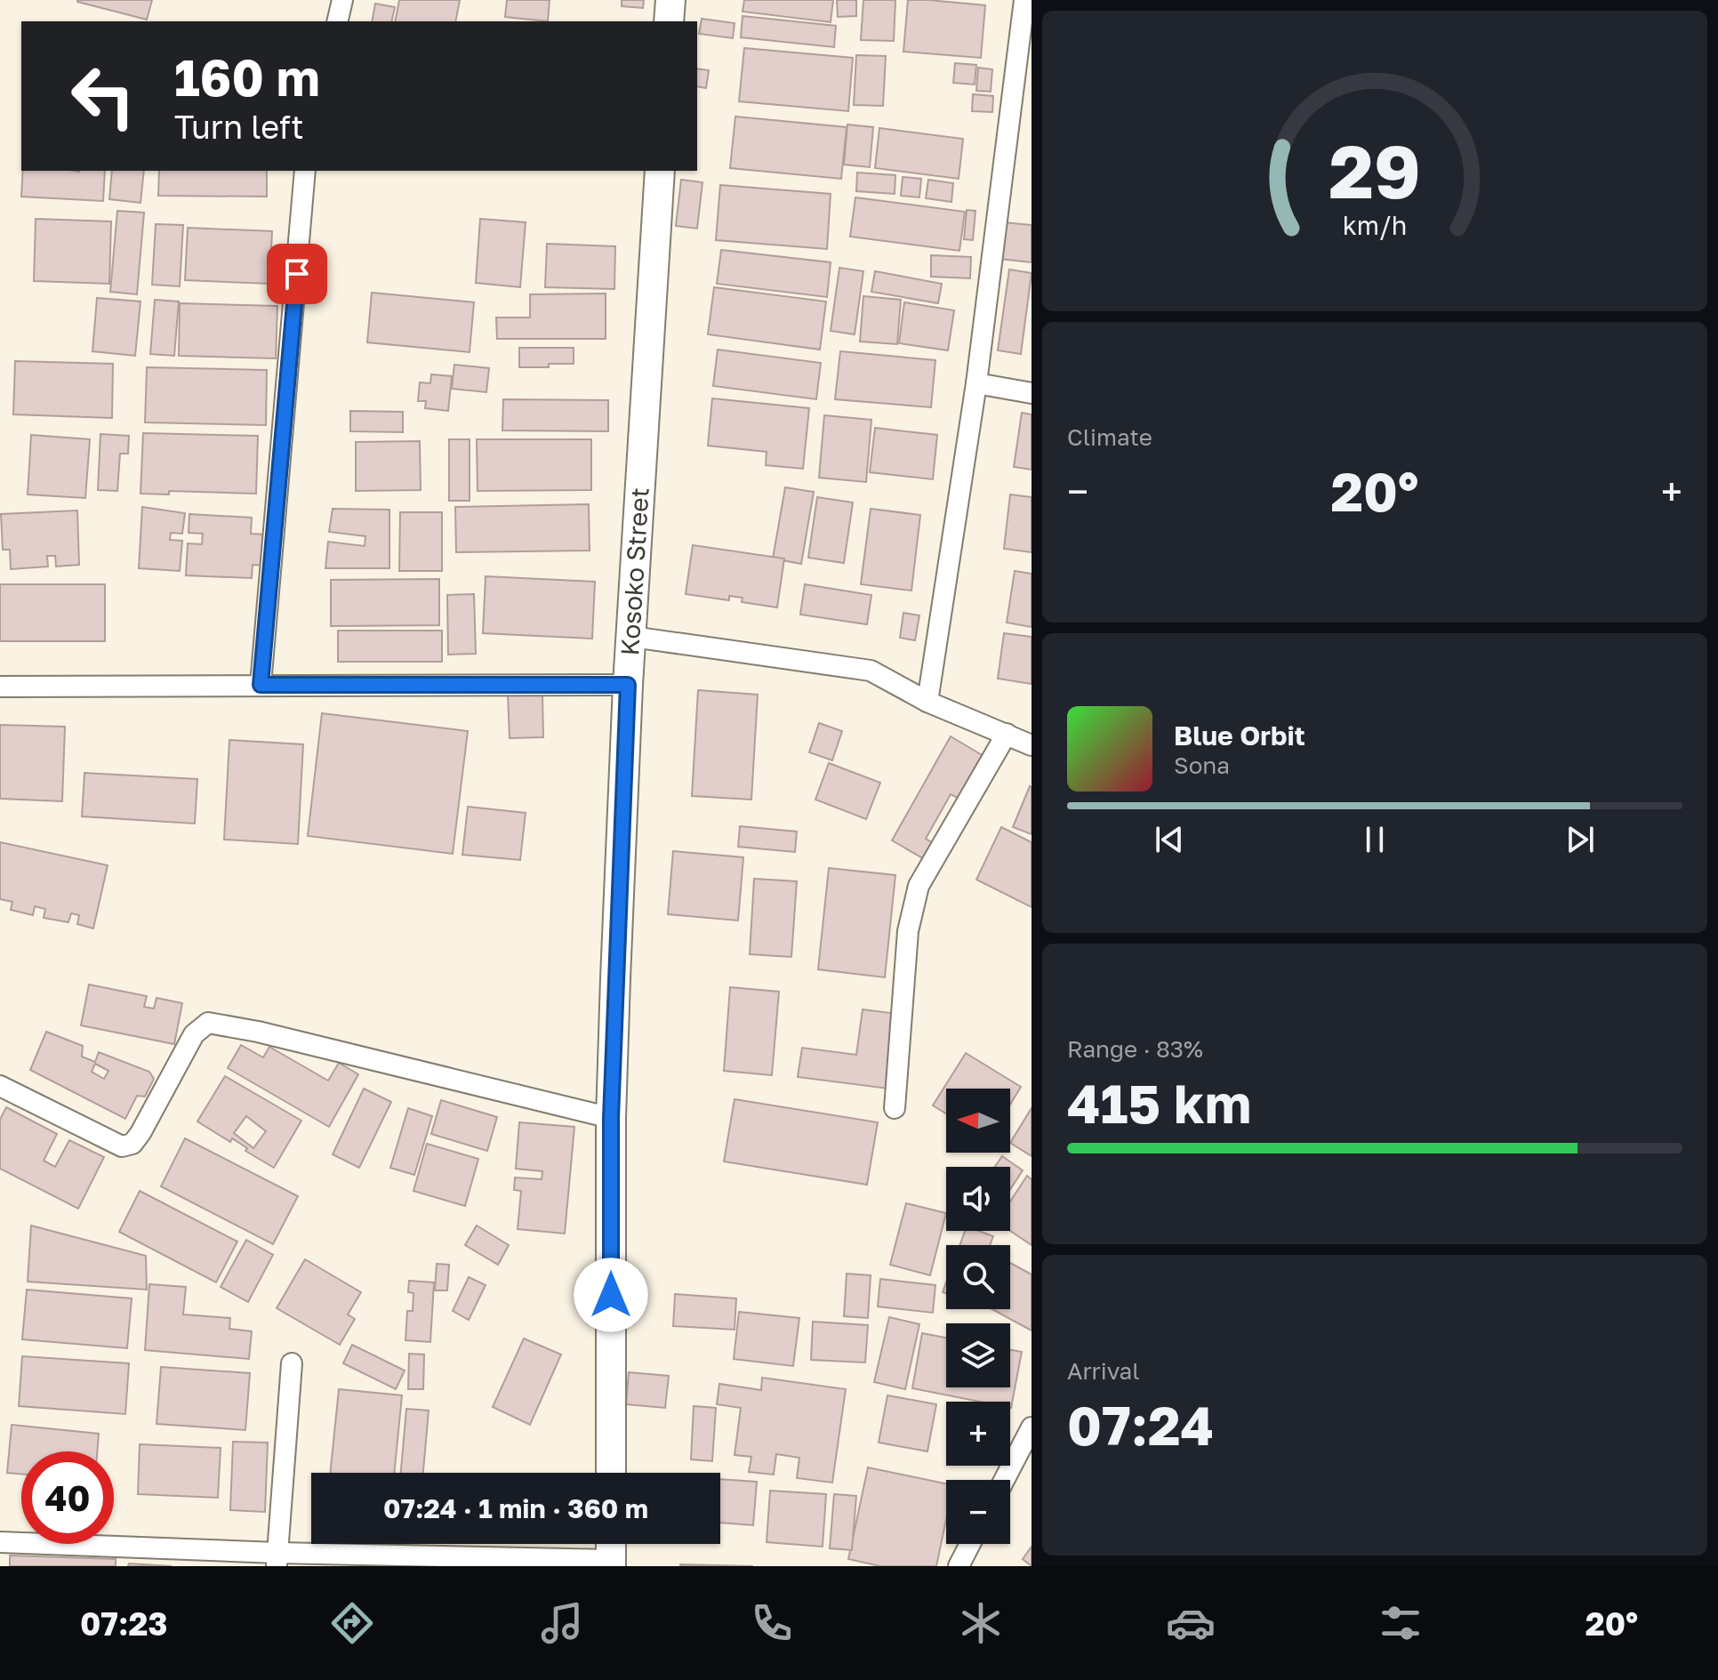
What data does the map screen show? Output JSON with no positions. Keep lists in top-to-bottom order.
{
  "streets": {
    "street": ["Kosoko Street"]
  },
  "north": "left",
  "page": {
    "turn": ["160 m", "Turn left"],
    "tile": [
      "Climate",
      ["Range · 83%", "415 km"],
      ["Arrival", "07:24"]
    ],
    "heat": ["−", "20°", "+"],
    "song": ["Blue Orbit", "Sona"],
    "map_buttons": ["+", "−"],
    "limit": "40",
    "trip": "07:24 · 1 min · 360 m",
    "tabs": ["07:23", "20°"],
    "gauge": ["29", "km/h"]
  }
}
